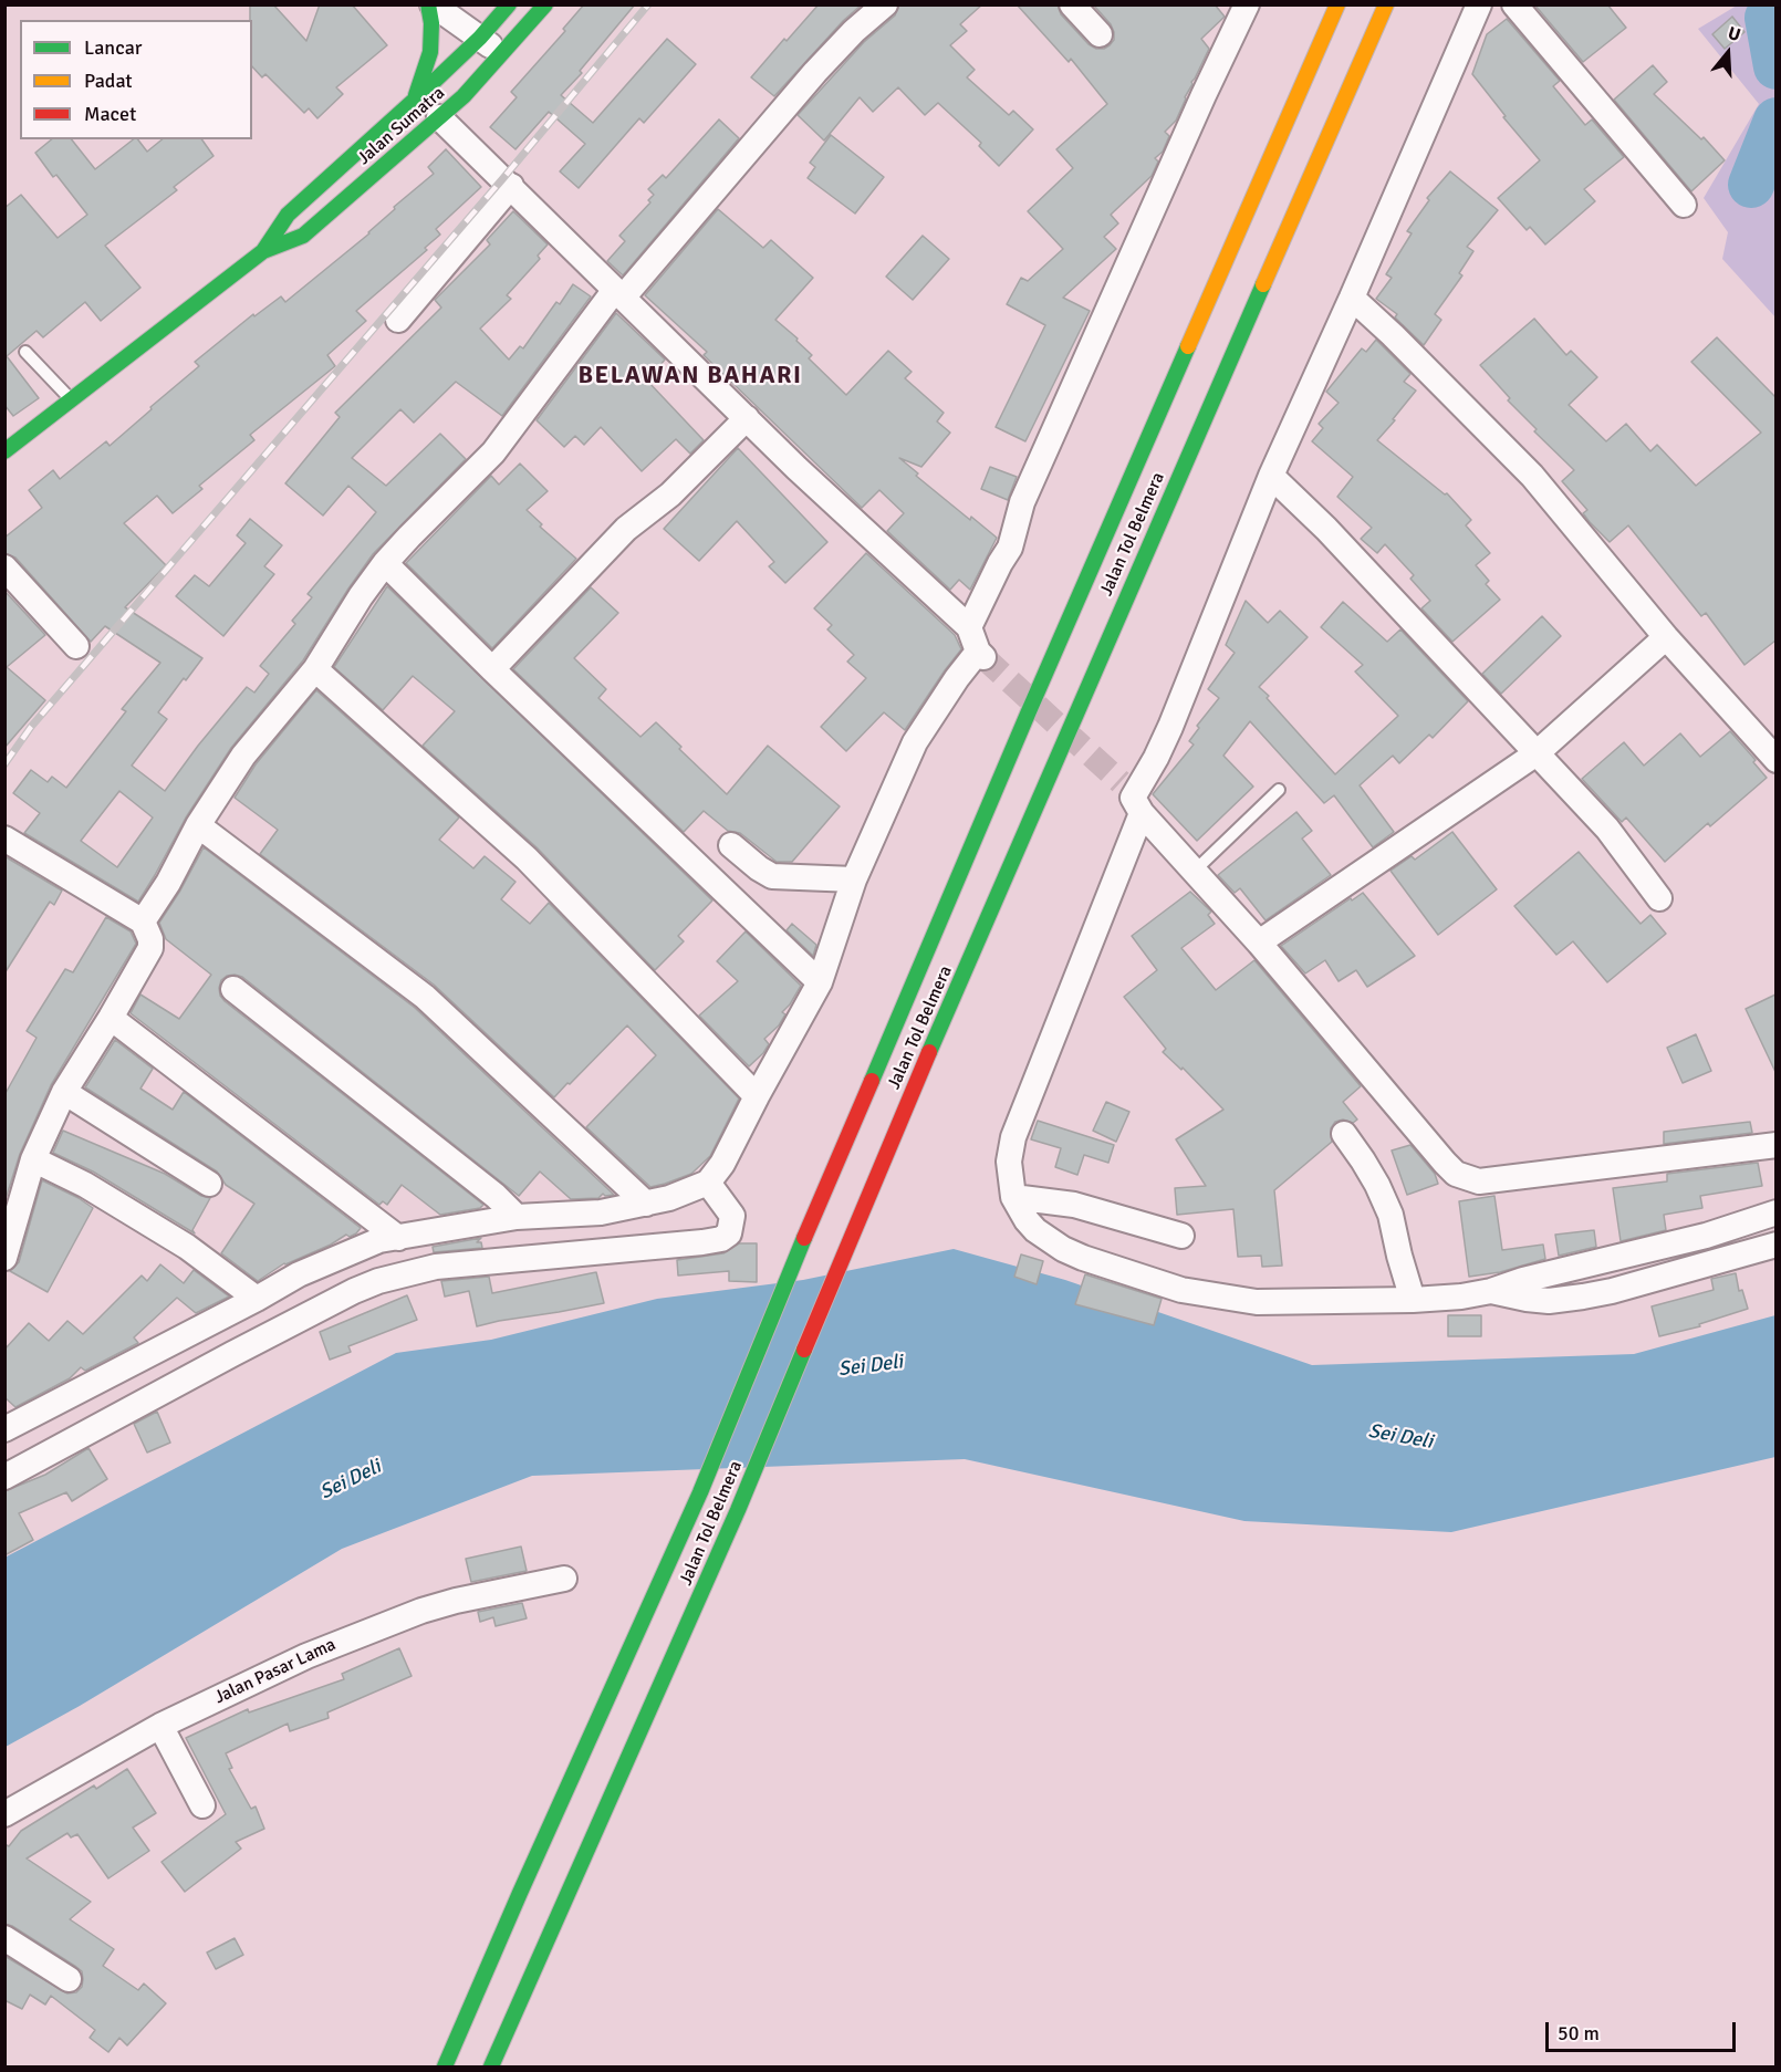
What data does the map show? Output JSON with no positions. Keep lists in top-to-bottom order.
{
  "streets": {
    "highway": ["Jalan Sumatra", "Jalan Tol Belmera"],
    "street": ["Jalan Pasar Lama"]
  },
  "districts": ["BELAWAN BAHARI"],
  "water": ["Sei Deli"],
  "legend": ["Lancar", "Padat", "Macet"],
  "scale_bar": "50 m",
  "north": "top"
}
